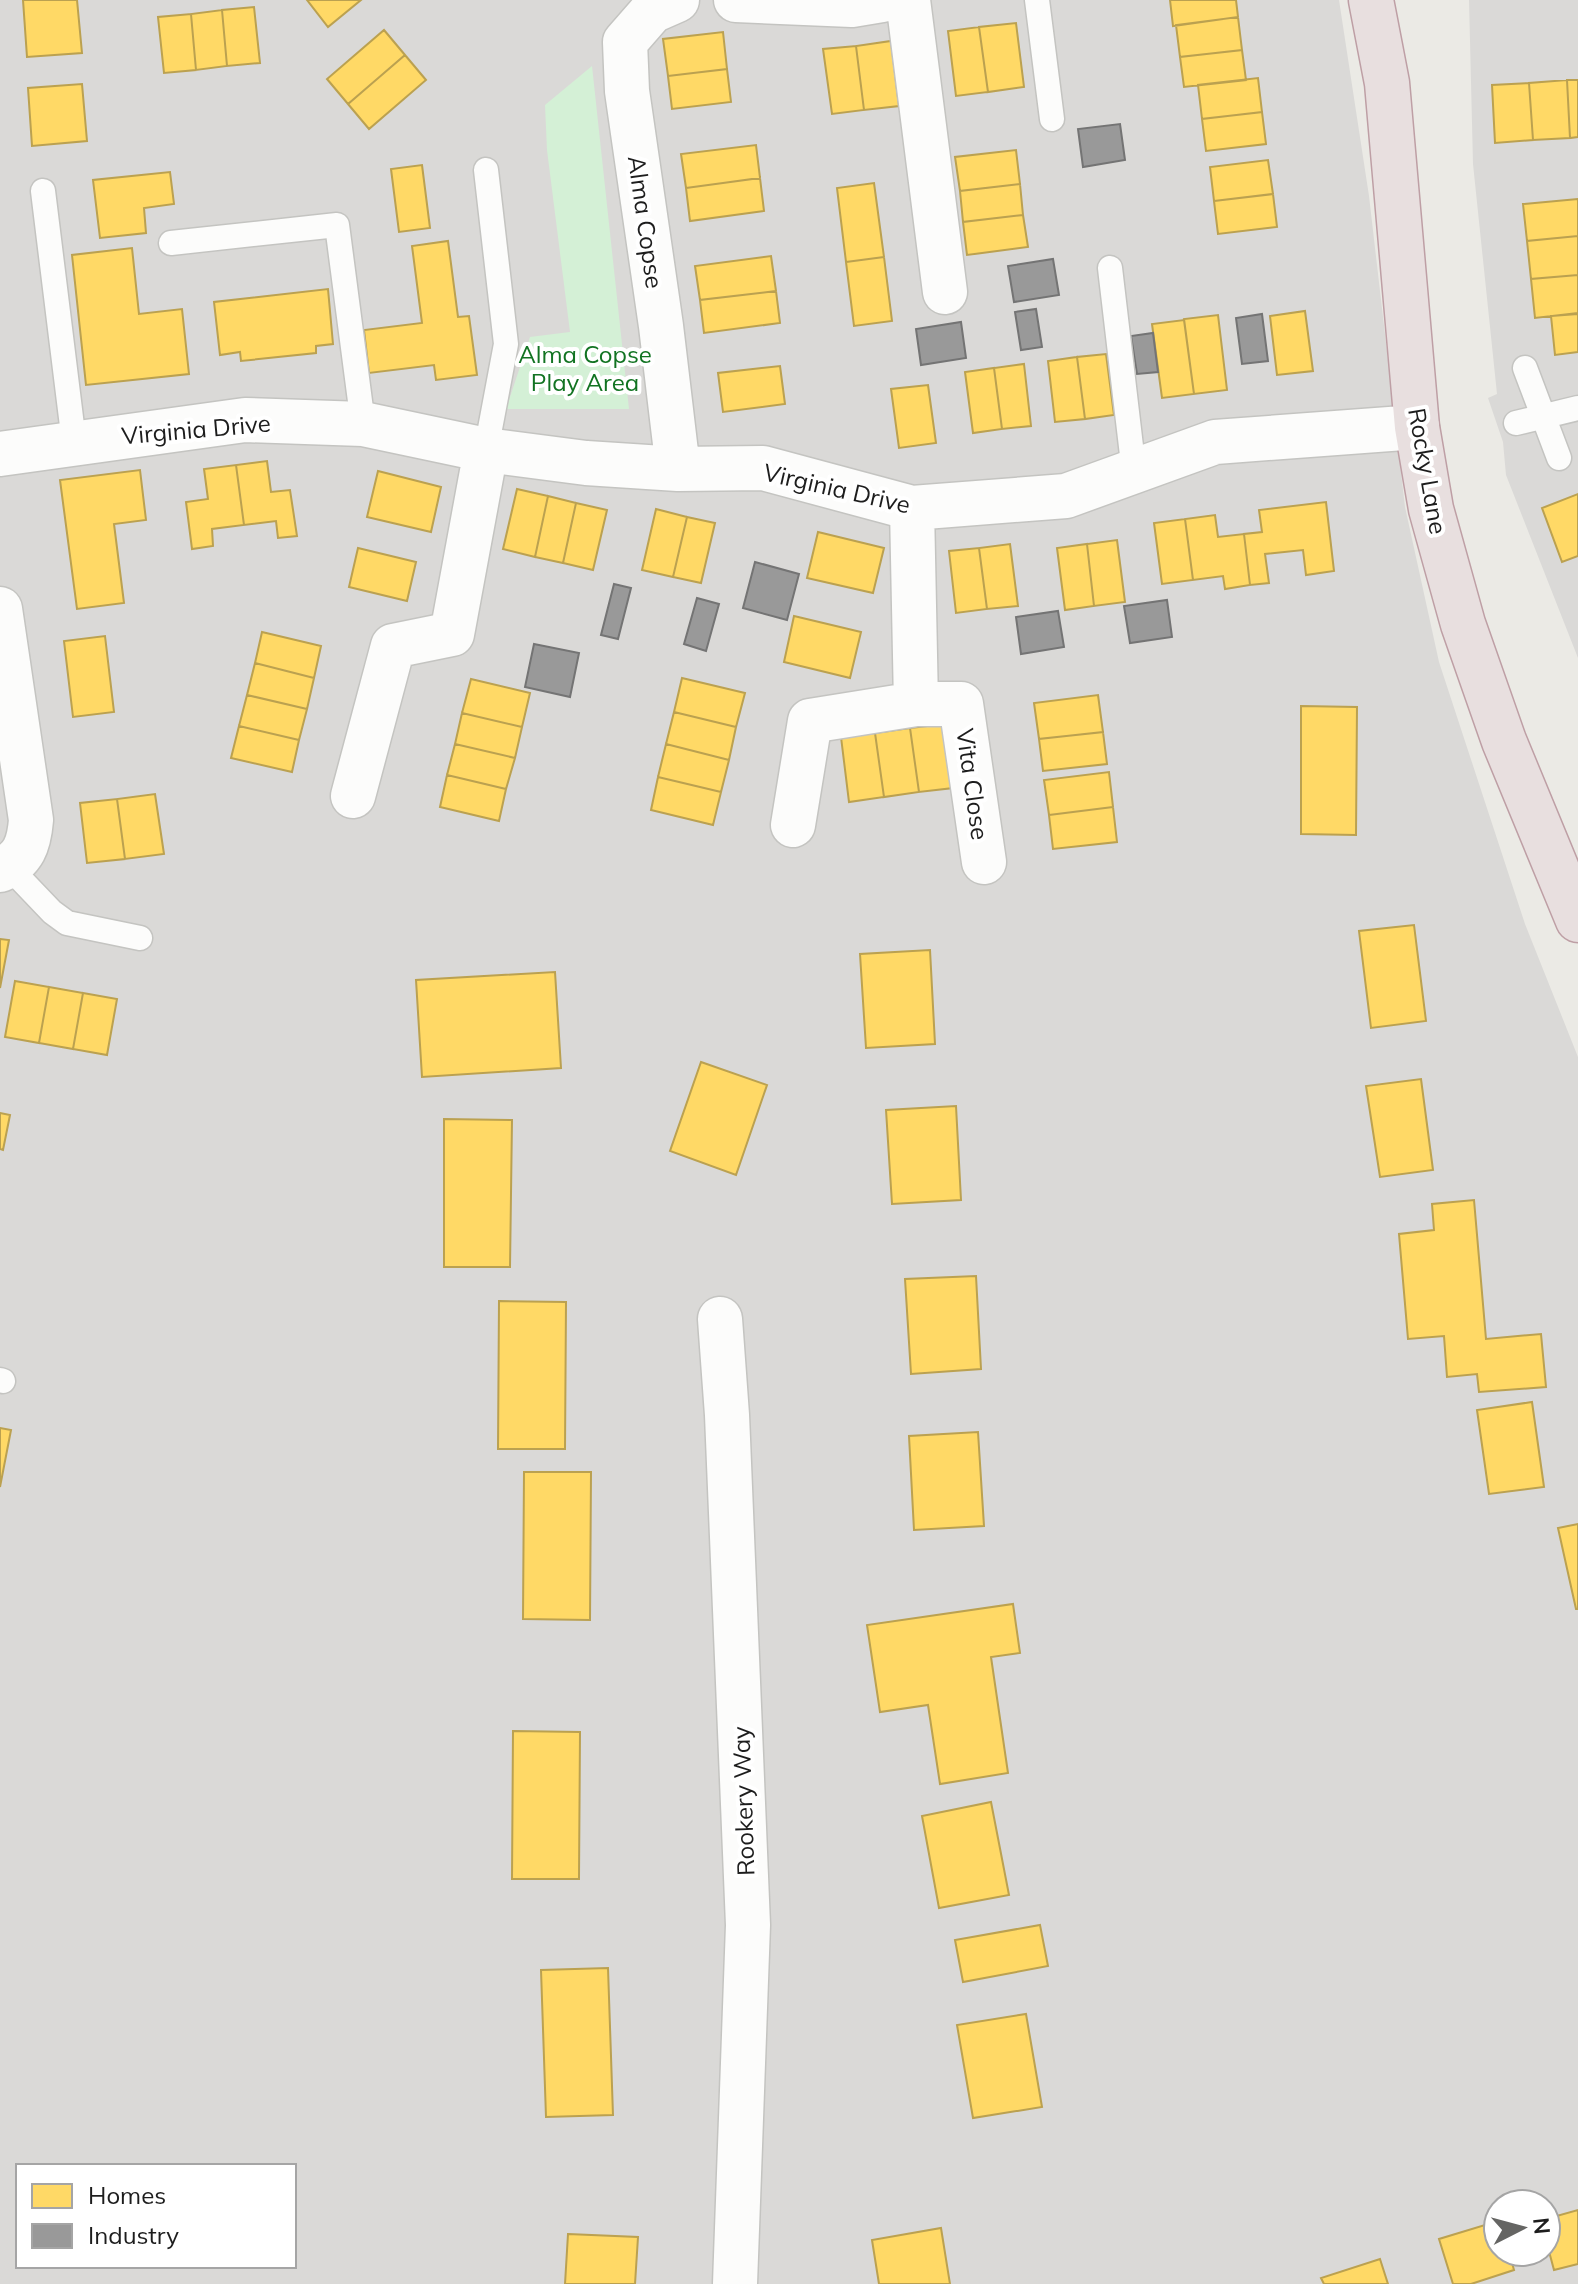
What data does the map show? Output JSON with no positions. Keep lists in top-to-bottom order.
{
  "streets": {
    "highway": ["Rocky Lane"],
    "street": [
      "Alma Copse",
      "Virginia Drive",
      "Vita Close",
      "Rookery Way"
    ]
  },
  "crossings": [
    ["Alma Copse", "Virginia Drive"],
    ["Virginia Drive", "Rocky Lane"]
  ],
  "parks": ["Alma Copse Play Area"],
  "legend": ["Homes", "Industry"],
  "north": "right"
}
